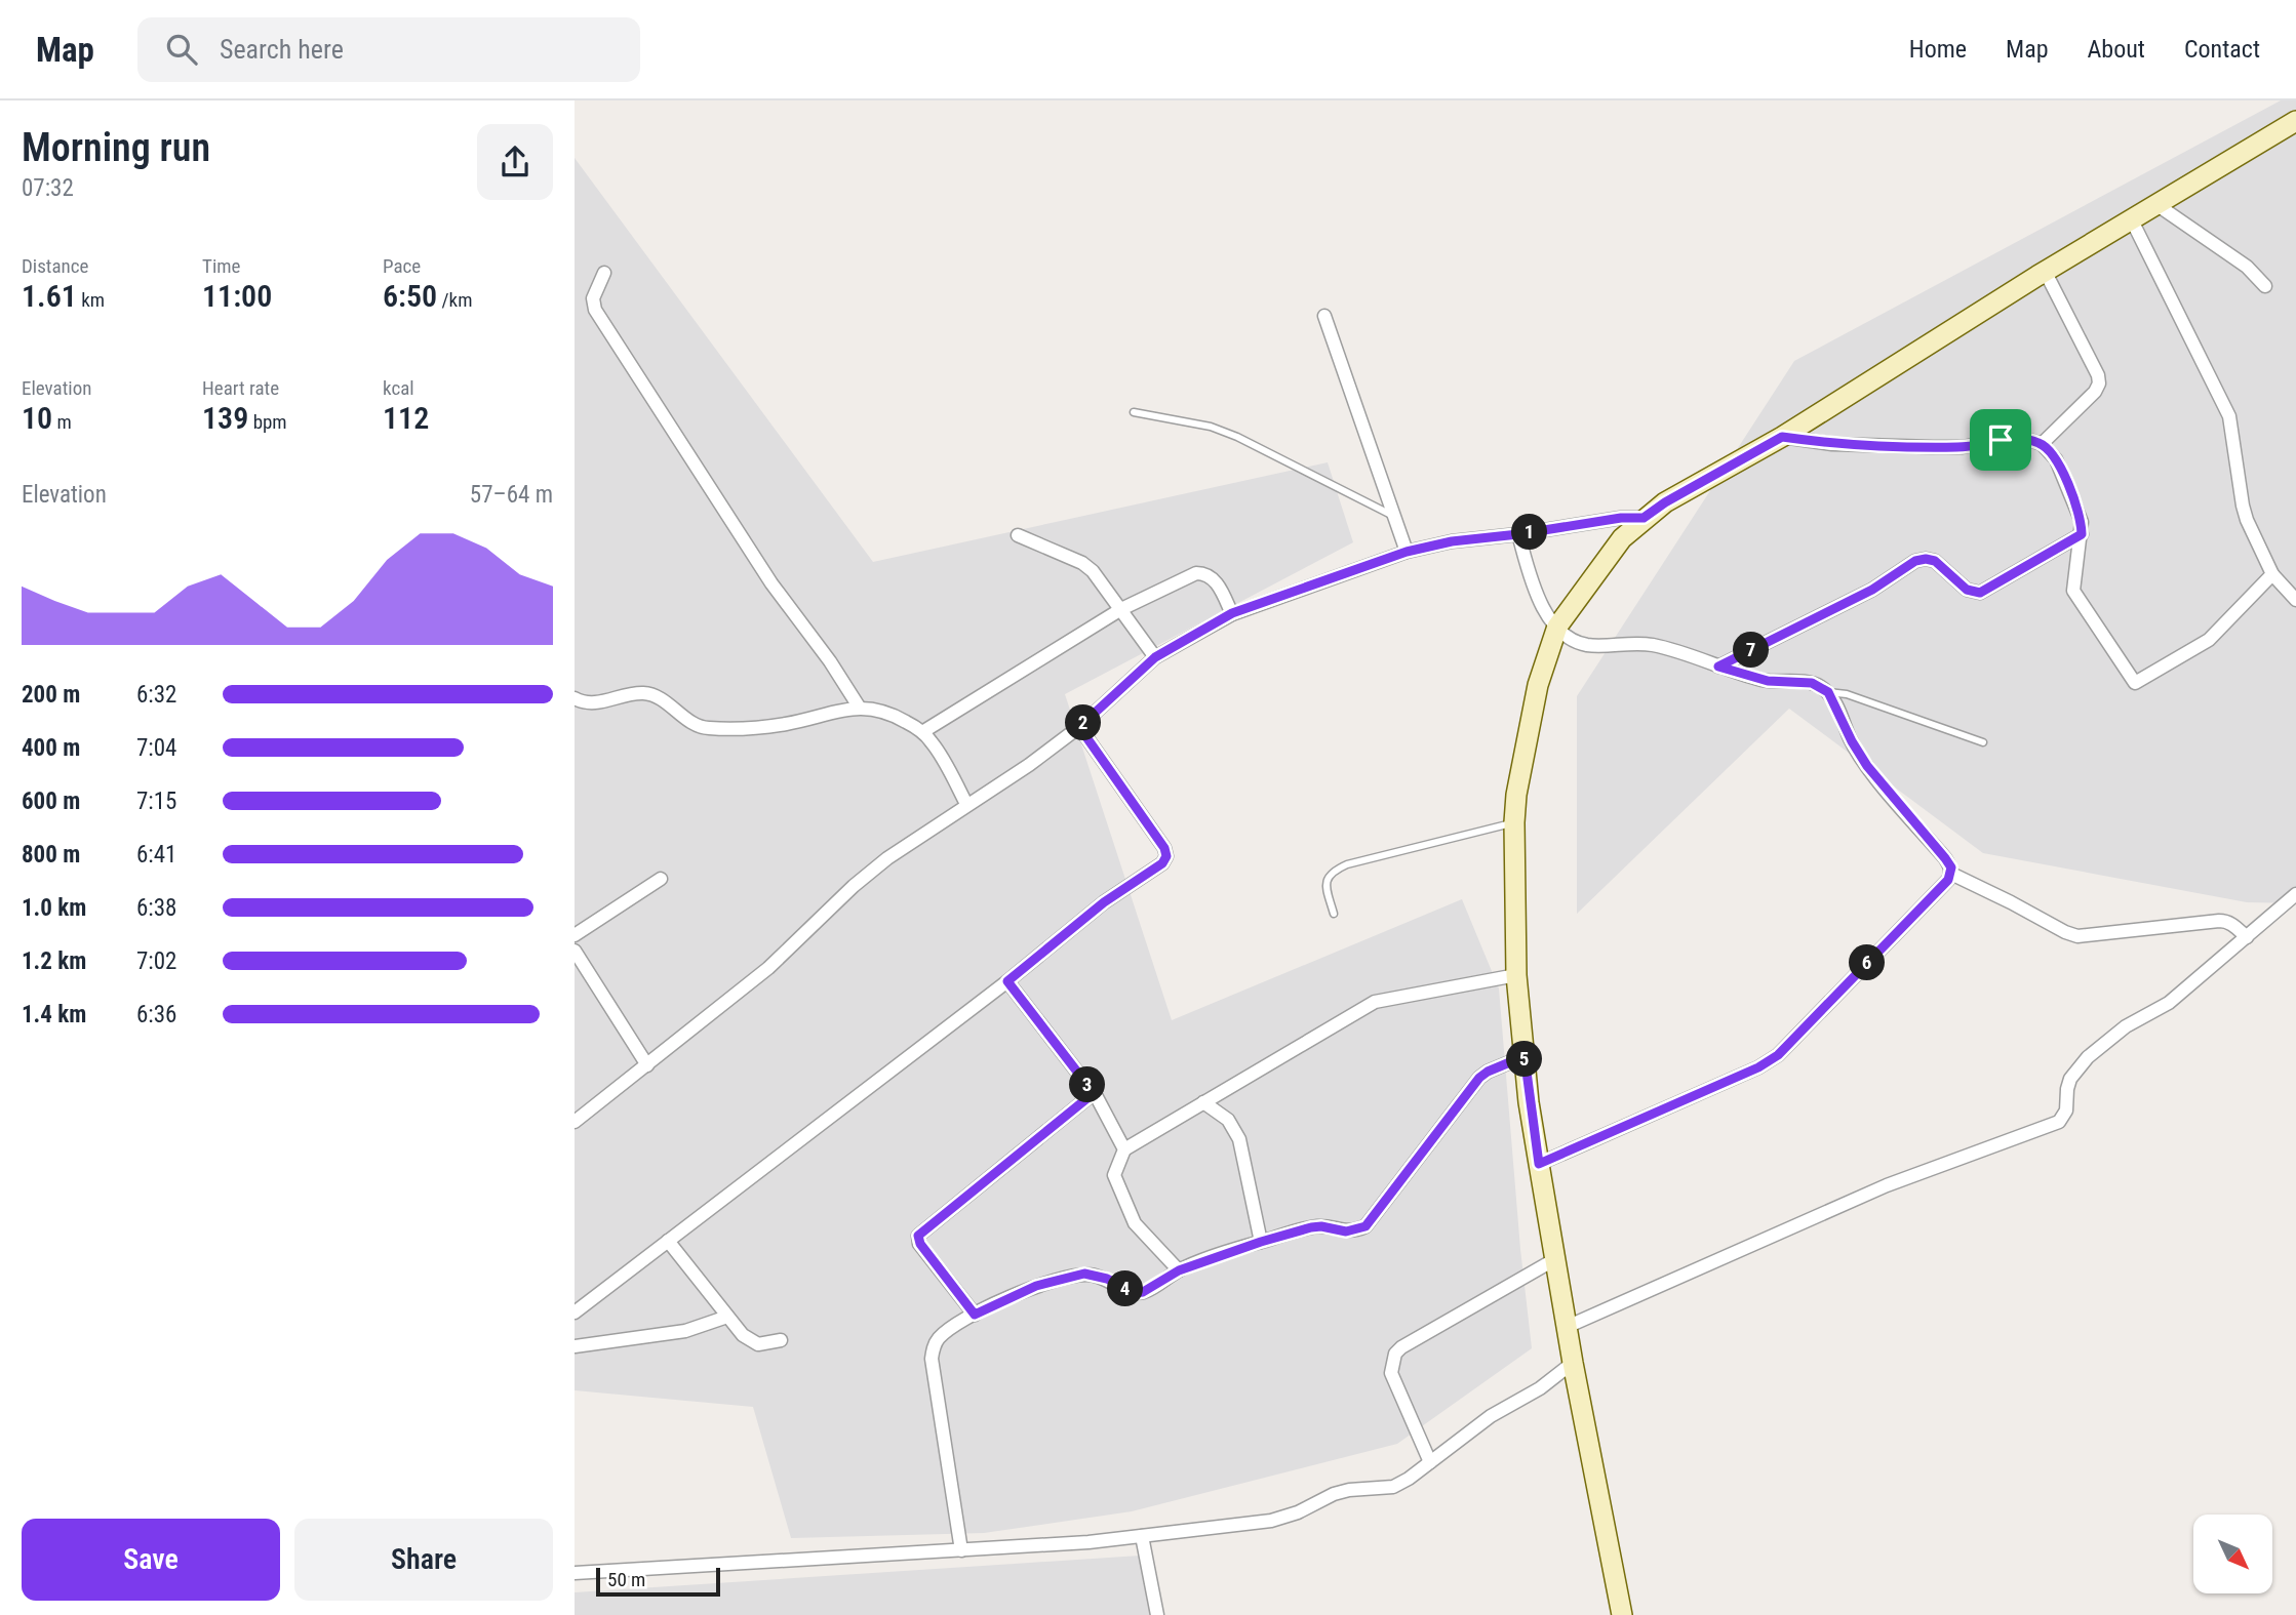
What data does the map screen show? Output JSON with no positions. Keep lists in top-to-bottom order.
{
  "scale_bar": "50 m",
  "north": "bottom right",
  "page": {
    "header": "Map",
    "search": "Search here",
    "nav": [
      "Home",
      "Map",
      "About",
      "Contact"
    ],
    "heading": ["Morning run", "07:32"],
    "stats": [
      ["Distance", "1.61 km"],
      ["Time", "11:00"],
      ["Pace", "6:50 /km"],
      ["Elevation", "10 m"],
      ["Heart rate", "139 bpm"],
      ["kcal", "112"]
    ],
    "chart": ["Elevation", "57–64 m"],
    "pins": [
      "1",
      "7",
      "2",
      "6",
      "5",
      "3",
      "4"
    ],
    "list": [
      {
        "name": "200 m",
        "note": "6:32"
      },
      {
        "name": "400 m",
        "note": "7:04"
      },
      {
        "name": "600 m",
        "note": "7:15"
      },
      {
        "name": "800 m",
        "note": "6:41"
      },
      {
        "name": "1.0 km",
        "note": "6:38"
      },
      {
        "name": "1.2 km",
        "note": "7:02"
      },
      {
        "name": "1.4 km",
        "note": "6:36"
      }
    ],
    "buttons": ["Save", "Share"],
    "scale": "50 m"
  }
}
